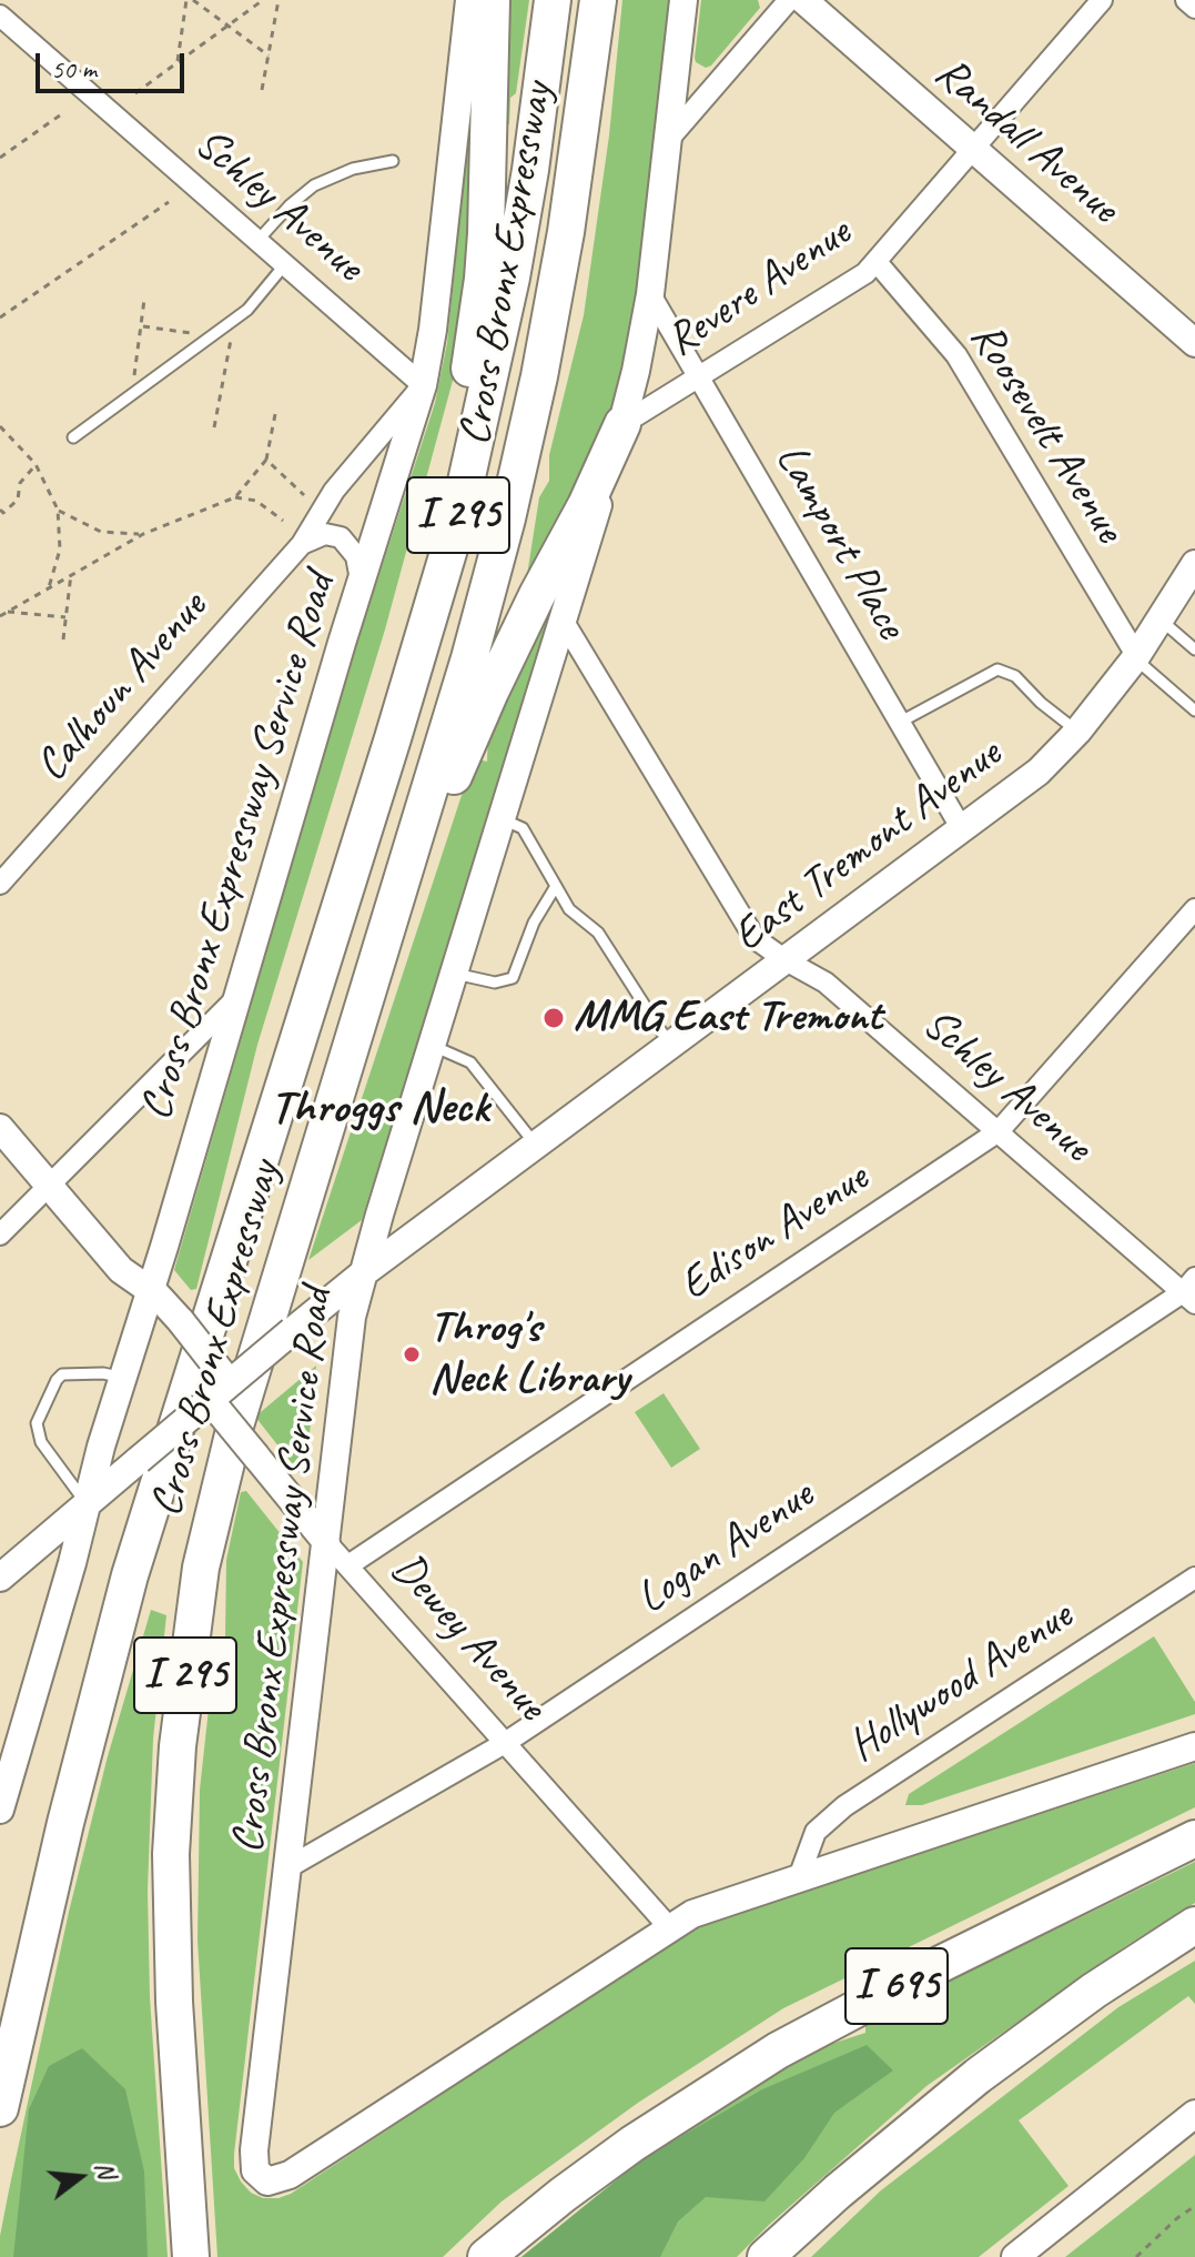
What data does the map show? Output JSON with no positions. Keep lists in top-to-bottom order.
{
  "streets": {
    "highway": ["Cross Bronx Expressway", "I 295", "I 695"],
    "main road": [
      "Randall Avenue",
      "East Tremont Avenue",
      "Cross Bronx Expressway Service Road",
      "Dewey Avenue"
    ],
    "street": [
      "Schley Avenue",
      "Revere Avenue",
      "Roosevelt Avenue",
      "Lamport Place",
      "Calhoun Avenue",
      "Edison Avenue",
      "Logan Avenue",
      "Hollywood Avenue"
    ]
  },
  "crossings": [
    ["Randall Avenue", "Revere Avenue"],
    ["Schley Avenue", "Calhoun Avenue"],
    ["Schley Avenue", "East Tremont Avenue"],
    ["Schley Avenue", "Cross Bronx Expressway Service Road"],
    ["Schley Avenue", "Edison Avenue"],
    ["Schley Avenue", "Logan Avenue"],
    ["Revere Avenue", "Roosevelt Avenue"],
    ["Revere Avenue", "Lamport Place"],
    ["Revere Avenue", "Cross Bronx Expressway Service Road"],
    ["Roosevelt Avenue", "East Tremont Avenue"],
    ["Lamport Place", "East Tremont Avenue"],
    ["Lamport Place", "Cross Bronx Expressway Service Road"],
    ["Calhoun Avenue", "Cross Bronx Expressway Service Road"],
    ["East Tremont Avenue", "Cross Bronx Expressway Service Road"],
    ["East Tremont Avenue", "Dewey Avenue"],
    ["Cross Bronx Expressway Service Road", "Logan Avenue"],
    ["Cross Bronx Expressway Service Road", "Dewey Avenue"],
    ["Edison Avenue", "Dewey Avenue"],
    ["Logan Avenue", "Dewey Avenue"]
  ],
  "districts": ["Throggs Neck"],
  "places": ["MMG East Tremont", "Throg's Neck Library"],
  "scale_bar": "50 m",
  "north": "right"
}
